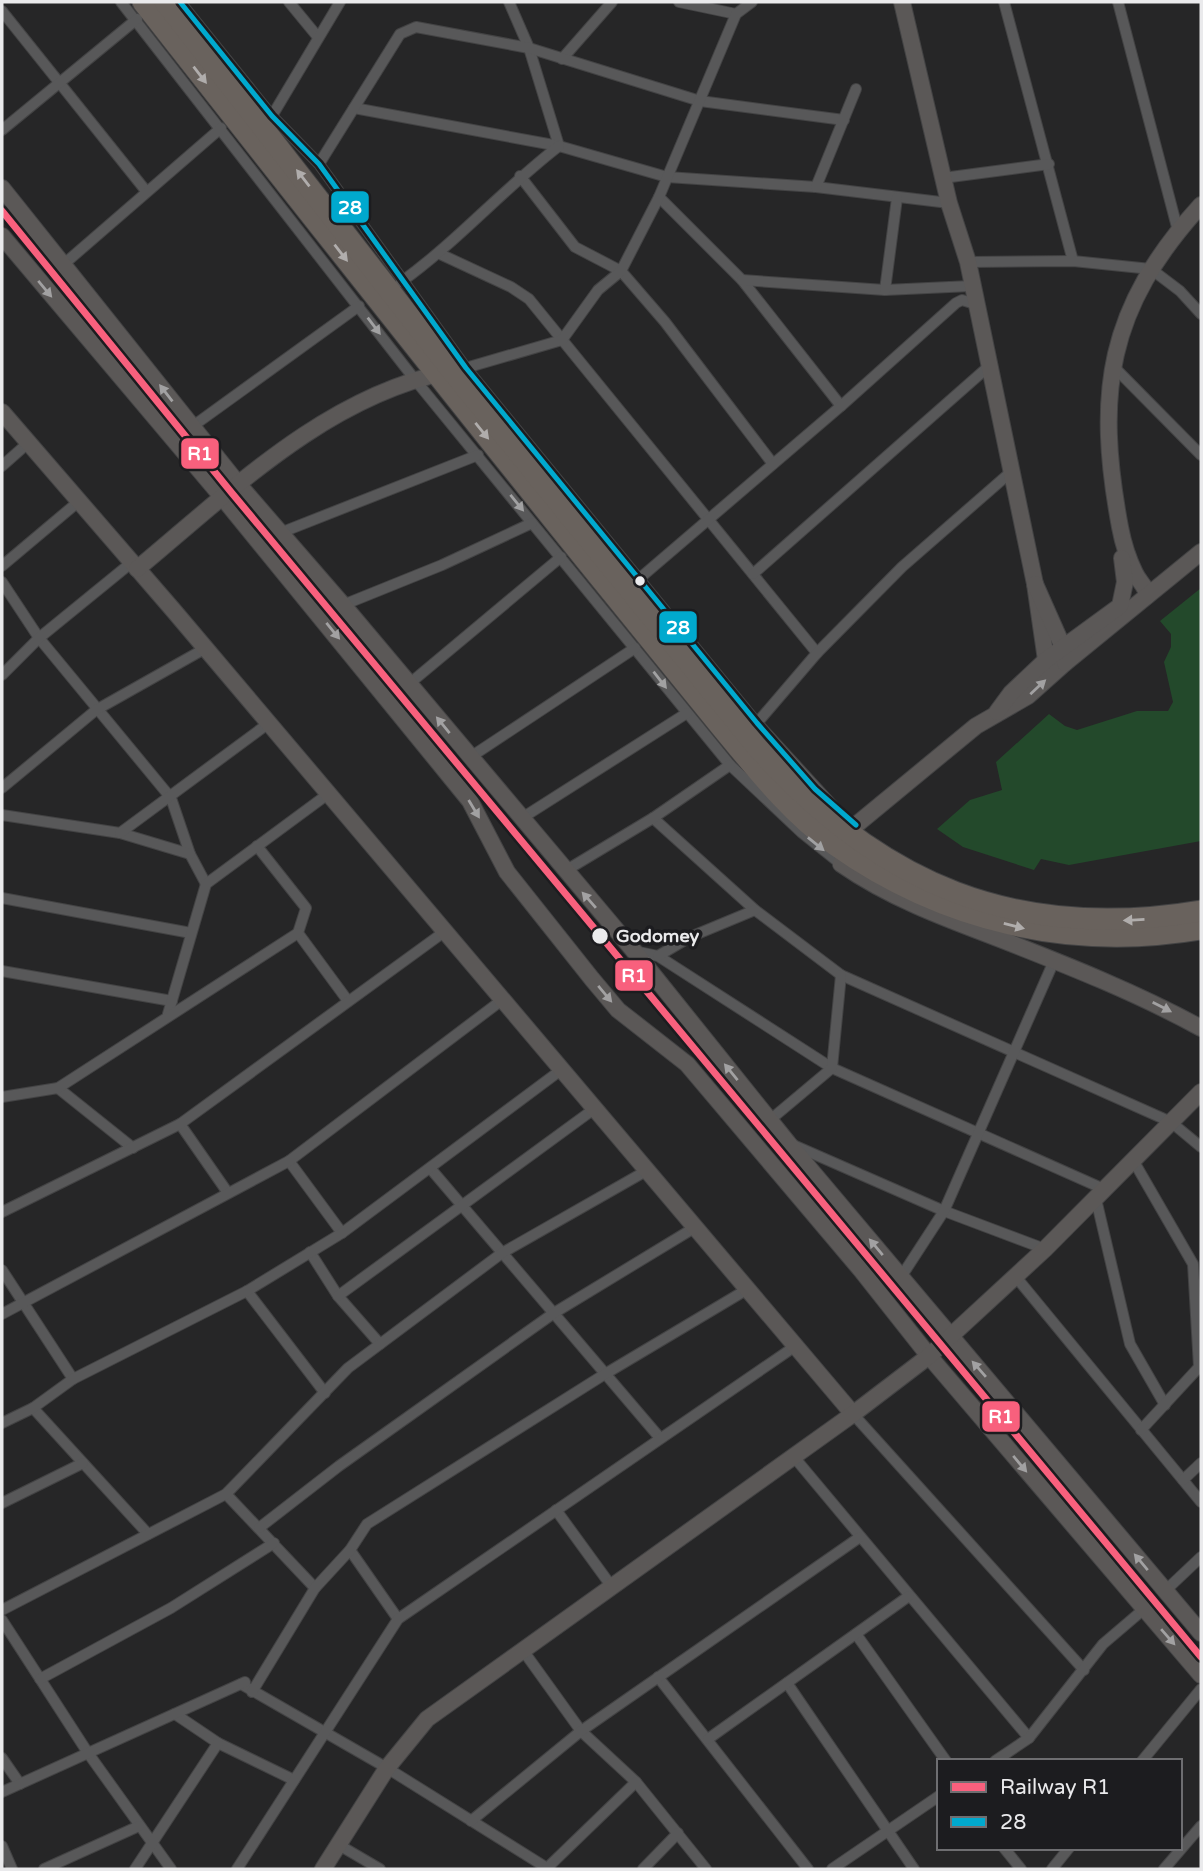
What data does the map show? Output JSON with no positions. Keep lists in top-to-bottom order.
{
  "places": ["Godomey"],
  "lines": ["transit line 28", "rail line R1"],
  "legend": ["Railway R1", "28"]
}
